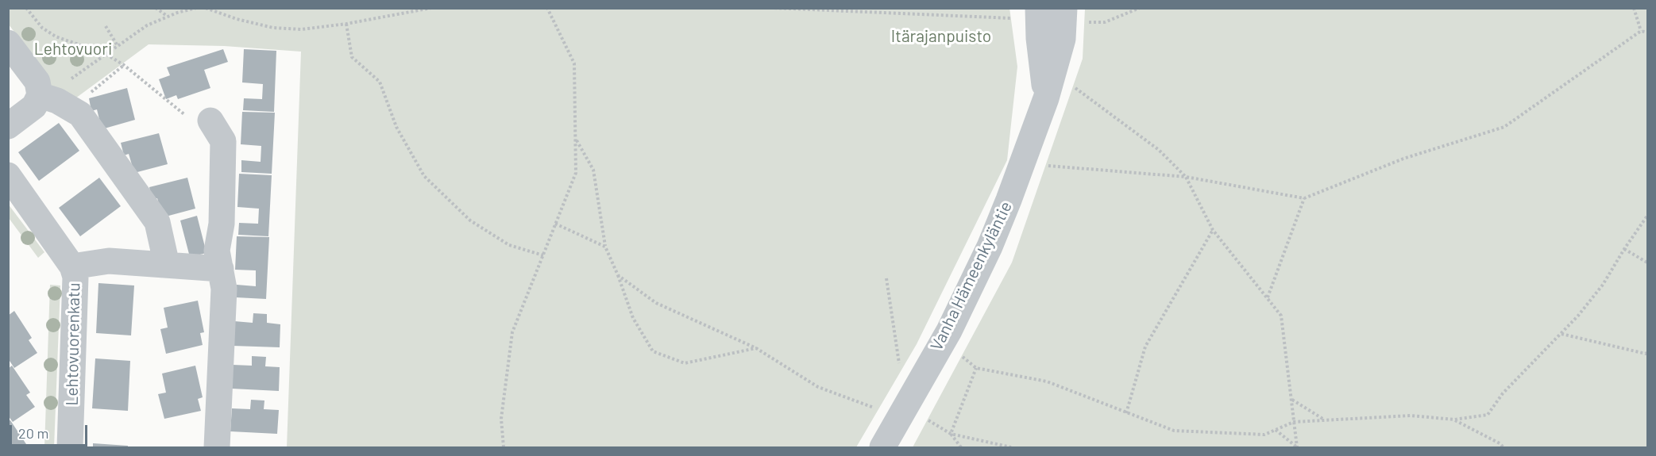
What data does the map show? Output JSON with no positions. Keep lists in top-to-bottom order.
{
  "streets": {
    "street": ["Vanha Hämeenkyläntie", "Lehtovuorenkatu"]
  },
  "parks": ["Itärajanpuisto", "Lehtovuori"],
  "scale_bar": "20 m"
}
